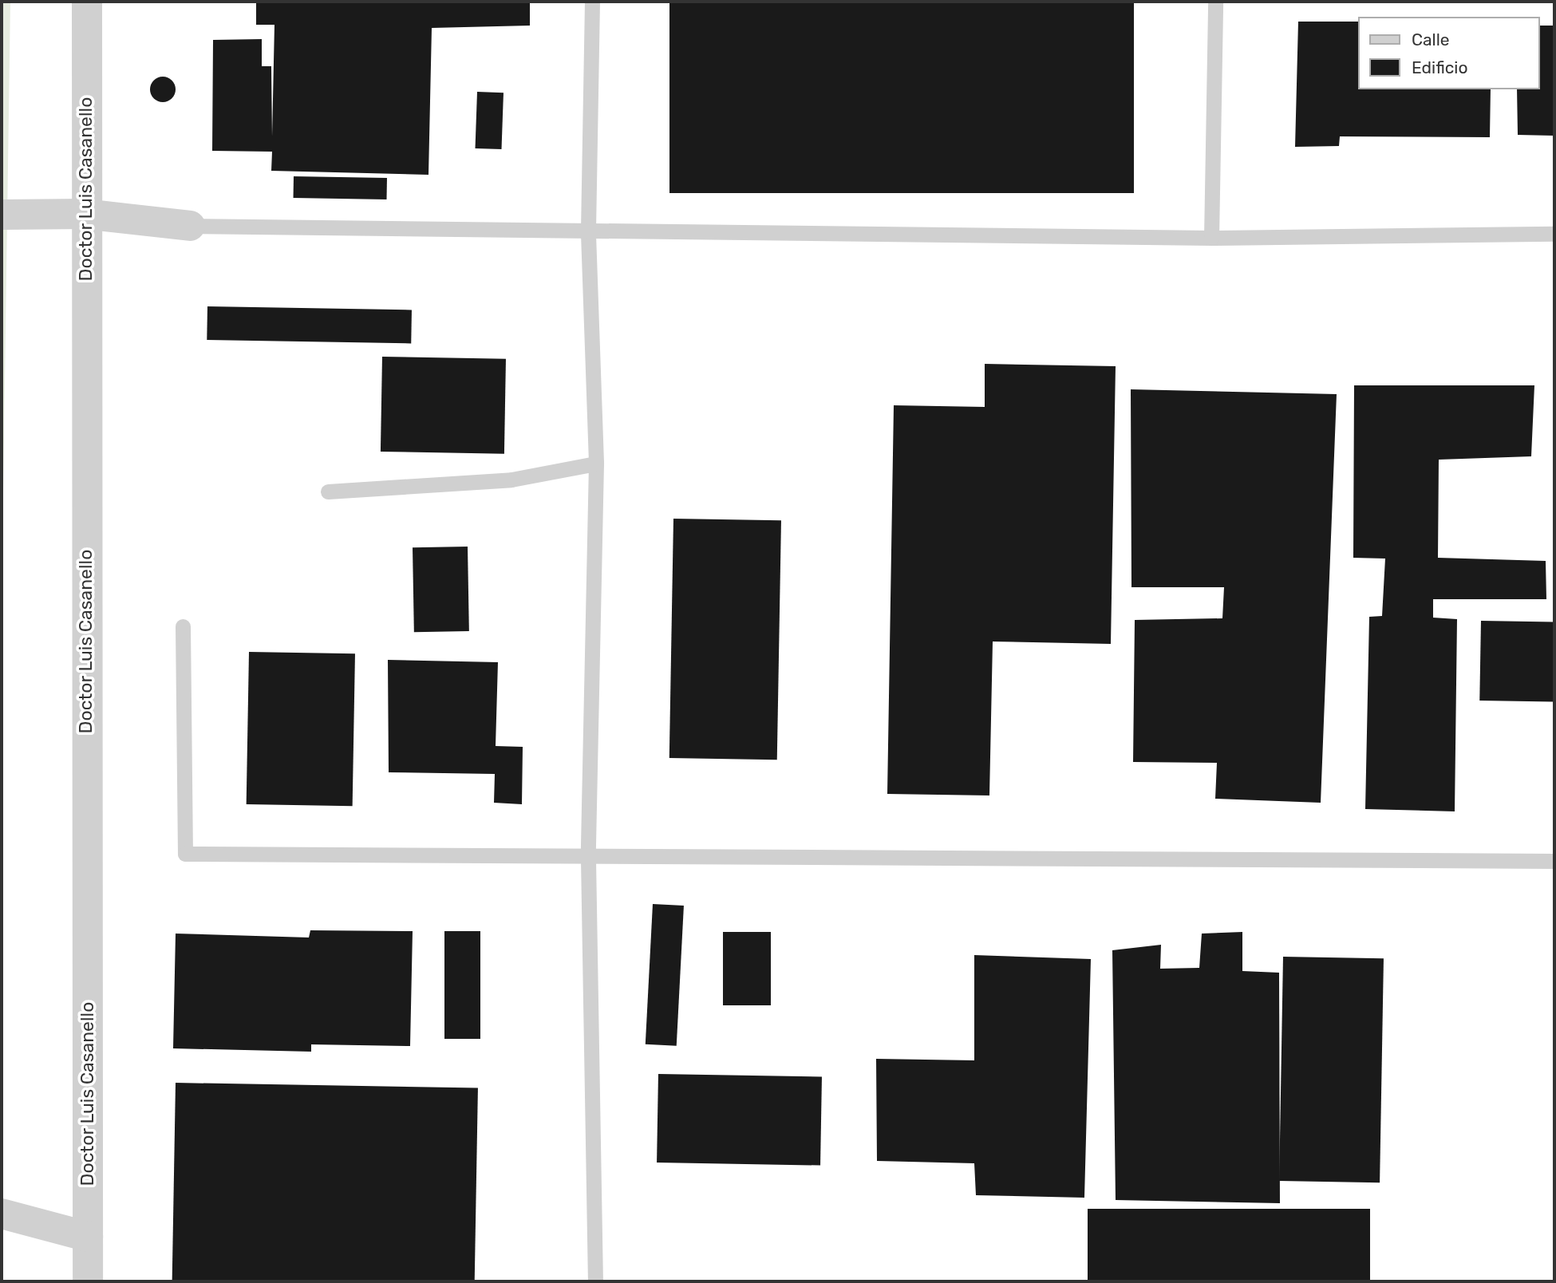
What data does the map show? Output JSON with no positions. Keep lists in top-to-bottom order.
{
  "streets": {
    "street": ["Doctor Luis Casanello"]
  },
  "legend": ["Calle", "Edificio"]
}
